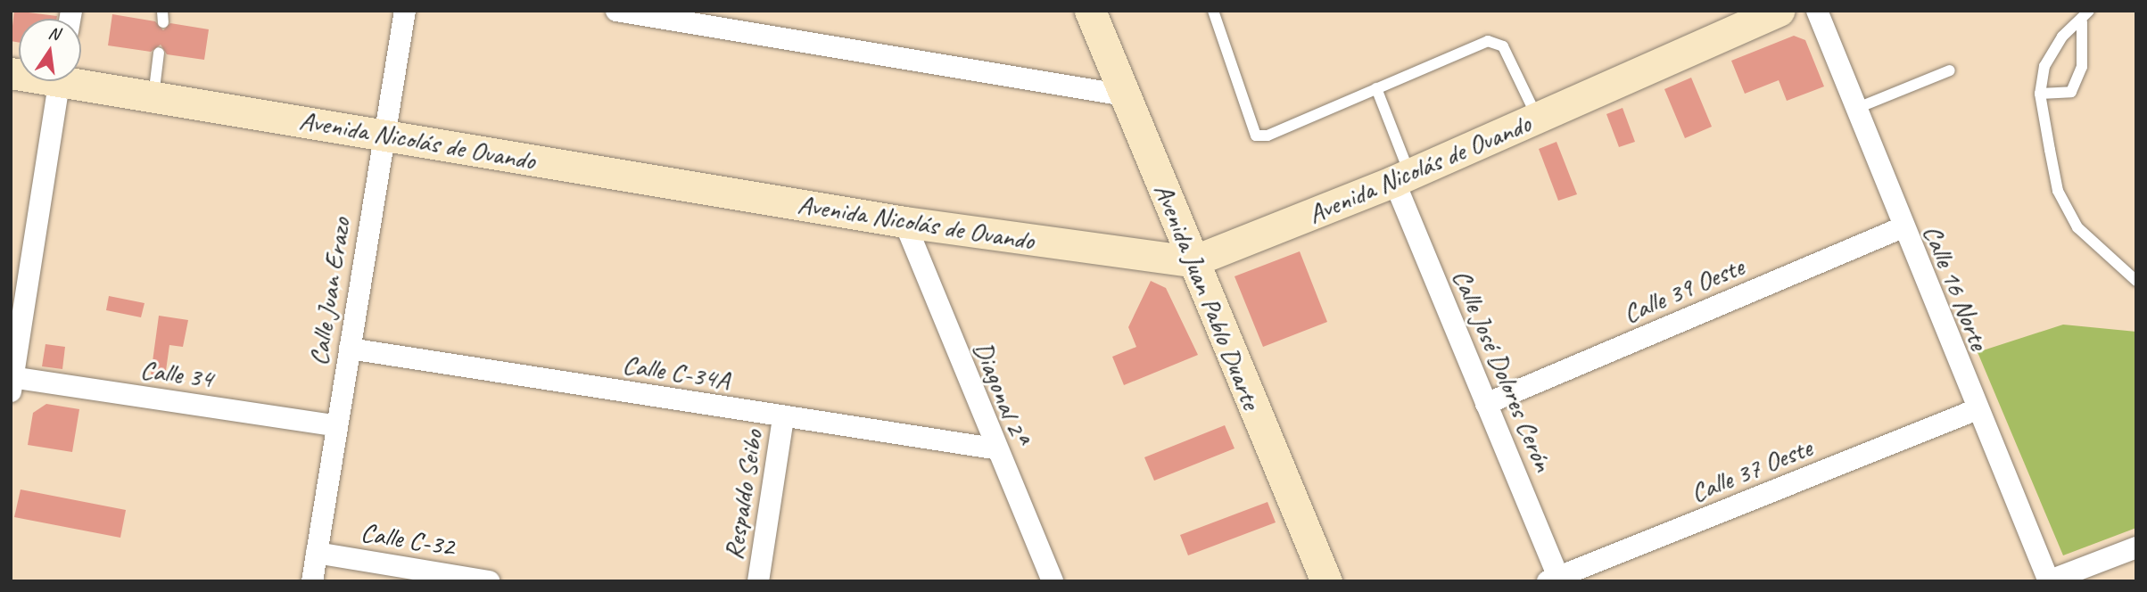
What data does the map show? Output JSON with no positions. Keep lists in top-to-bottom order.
{
  "streets": {
    "main road": ["Avenida Nicolás de Ovando", "Avenida Juan Pablo Duarte"],
    "street": [
      "Calle 16 Norte",
      "Calle 39 Oeste",
      "Calle Juan Erazo",
      "Calle José Dolores Cerón",
      "Calle C-34A",
      "Calle 34",
      "Diagonal 2ª",
      "Calle 37 Oeste",
      "Respaldo Seibo",
      "Calle C-32"
    ]
  },
  "crossings": [
    ["Avenida Nicolás de Ovando", "Calle Juan Erazo"],
    ["Avenida Nicolás de Ovando", "Avenida Juan Pablo Duarte"],
    ["Avenida Nicolás de Ovando", "Calle José Dolores Cerón"],
    ["Avenida Nicolás de Ovando", "Diagonal 2ª"],
    ["Calle 16 Norte", "Calle 39 Oeste"],
    ["Calle 16 Norte", "Calle 37 Oeste"],
    ["Calle 39 Oeste", "Calle José Dolores Cerón"],
    ["Calle Juan Erazo", "Calle C-34A"],
    ["Calle Juan Erazo", "Calle 34"],
    ["Calle Juan Erazo", "Calle C-32"],
    ["Calle José Dolores Cerón", "Calle 37 Oeste"],
    ["Calle C-34A", "Diagonal 2ª"],
    ["Calle C-34A", "Respaldo Seibo"]
  ],
  "north": "top"
}
